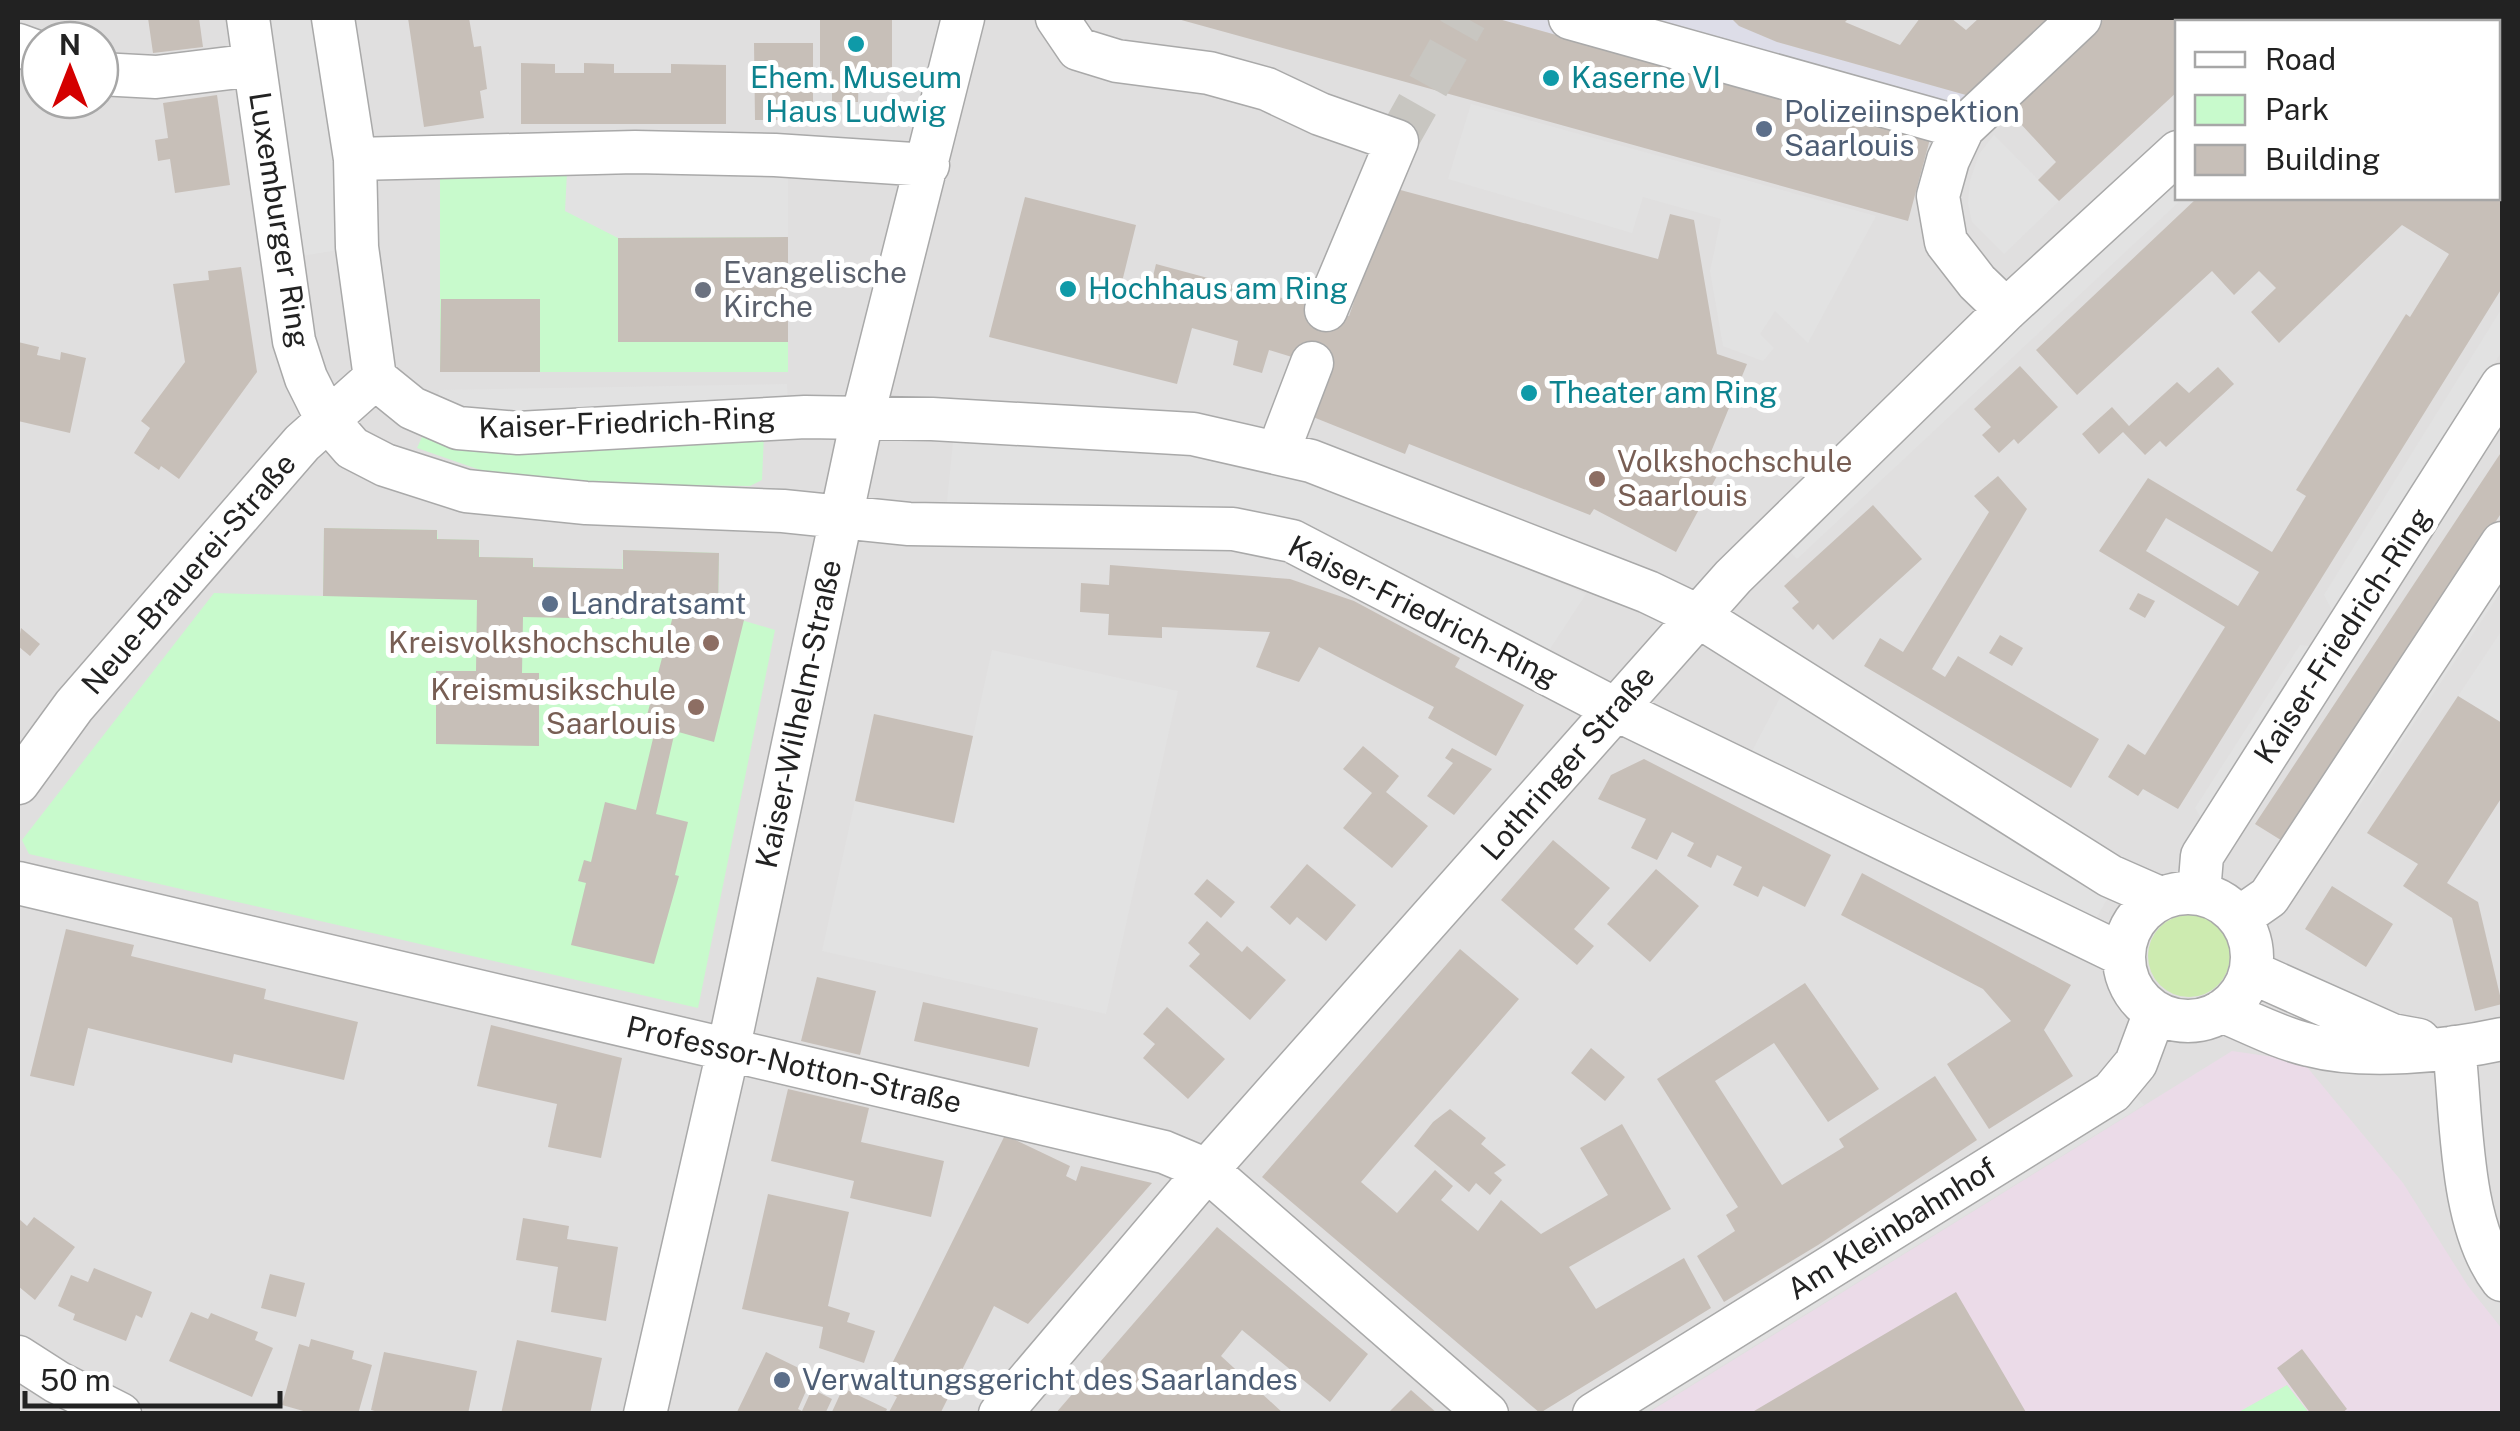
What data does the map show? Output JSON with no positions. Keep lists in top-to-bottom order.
{
  "streets": {
    "street": [
      "Luxemburger Ring",
      "Kaiser-Friedrich-Ring",
      "Neue-Brauerei-Straße",
      "Kaiser-Wilhelm-Straße",
      "Lothringer Straße",
      "Professor-Notton-Straße",
      "Am Kleinbahnhof"
    ]
  },
  "crossings": [
    ["Luxemburger Ring", "Kaiser-Friedrich-Ring"],
    ["Luxemburger Ring", "Neue-Brauerei-Straße"],
    ["Kaiser-Friedrich-Ring", "Neue-Brauerei-Straße"],
    ["Kaiser-Friedrich-Ring", "Kaiser-Wilhelm-Straße"],
    ["Kaiser-Friedrich-Ring", "Lothringer Straße"],
    ["Kaiser-Friedrich-Ring", "Am Kleinbahnhof"],
    ["Kaiser-Wilhelm-Straße", "Professor-Notton-Straße"],
    ["Lothringer Straße", "Professor-Notton-Straße"]
  ],
  "places": [
    "Ehem. Museum Haus Ludwig",
    "Kaserne VI",
    "Polizeiinspektion Saarlouis",
    "Hochhaus am Ring",
    "Evangelische Kirche",
    "Theater am Ring",
    "Volkshochschule Saarlouis",
    "Landratsamt",
    "Kreisvolkshochschule",
    "Kreismusikschule Saarlouis",
    "Verwaltungsgericht des Saarlandes"
  ],
  "legend": ["Road", "Park", "Building"],
  "scale_bar": "50 m",
  "north": "top"
}
